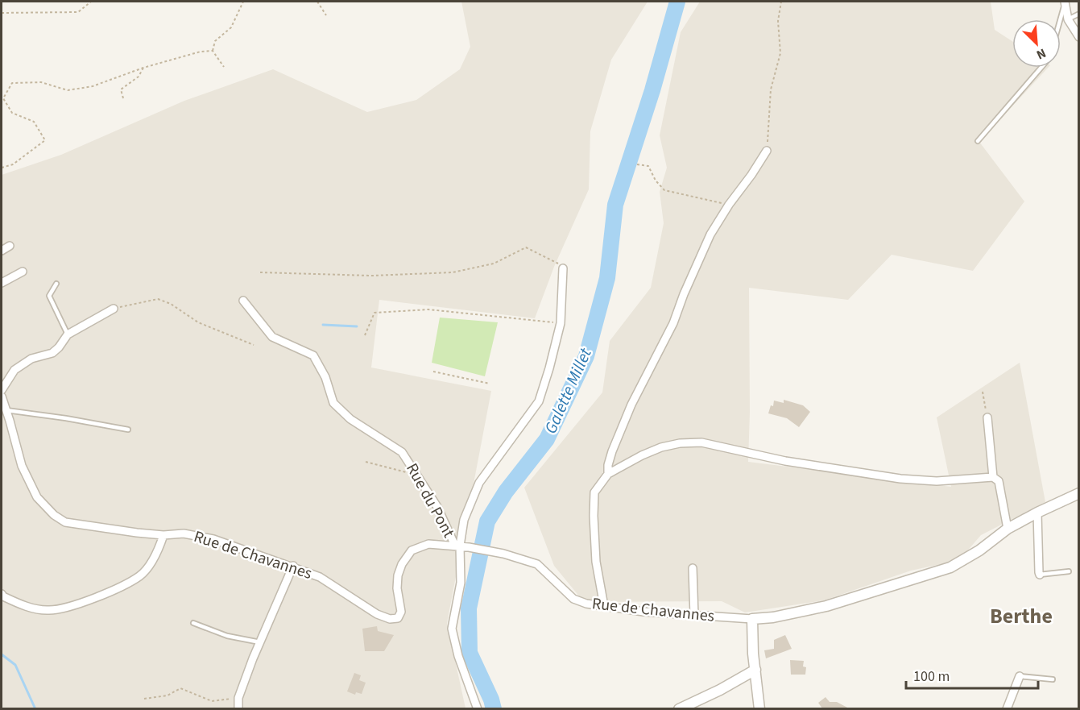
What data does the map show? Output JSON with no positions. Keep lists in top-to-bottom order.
{
  "streets": {
    "street": ["Rue du Pont", "Rue de Chavannes"]
  },
  "crossings": [
    ["Rue du Pont", "Rue de Chavannes"]
  ],
  "districts": ["Berthe"],
  "water": ["Galette Millet"],
  "scale_bar": "100 m",
  "north": "bottom right"
}
